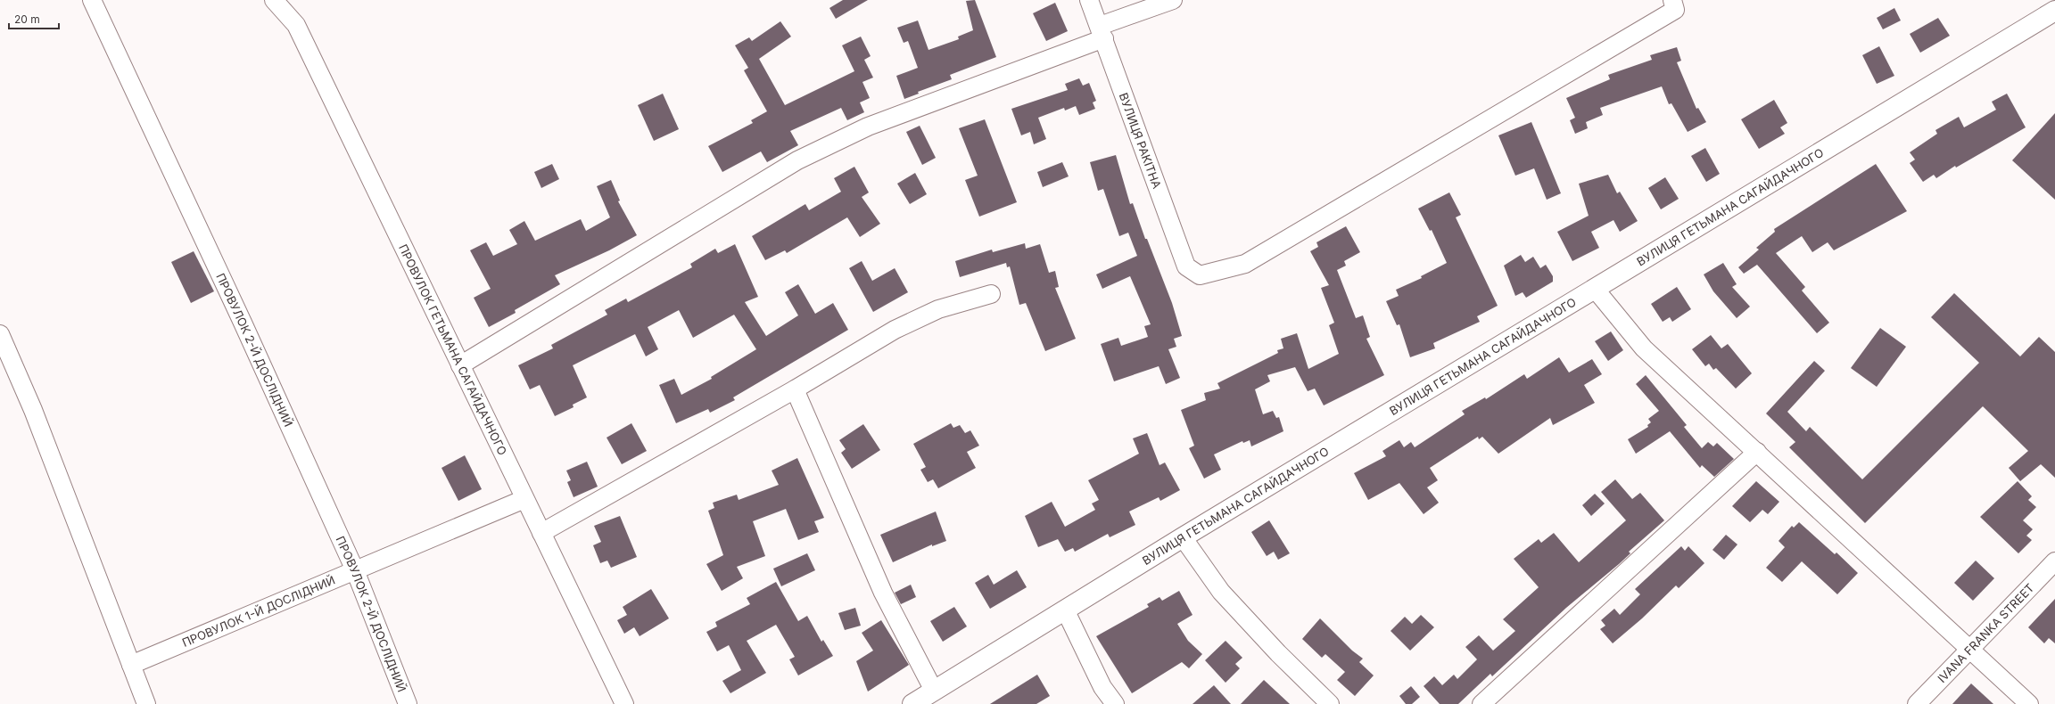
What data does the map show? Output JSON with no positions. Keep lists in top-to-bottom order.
{
  "streets": {
    "main road": ["ВУЛИЦЯ ГЕТЬМАНА САГАЙДАЧНОГО"],
    "street": [
      "ВУЛИЦЯ РАКІТНА",
      "ПРОВУЛОК ГЕТЬМАНА САГАЙДАЧНОГО",
      "ПРОВУЛОК 2-Й ДОСЛІДНИЙ",
      "ПРОВУЛОК 1-Й ДОСЛІДНИЙ",
      "IVANA FRANKA STREET"
    ]
  },
  "crossings": [
    ["ПРОВУЛОК ГЕТЬМАНА САГАЙДАЧНОГО", "ПРОВУЛОК 1-Й ДОСЛІДНИЙ"],
    ["ПРОВУЛОК 2-Й ДОСЛІДНИЙ", "ПРОВУЛОК 1-Й ДОСЛІДНИЙ"]
  ],
  "scale_bar": "20 m"
}
